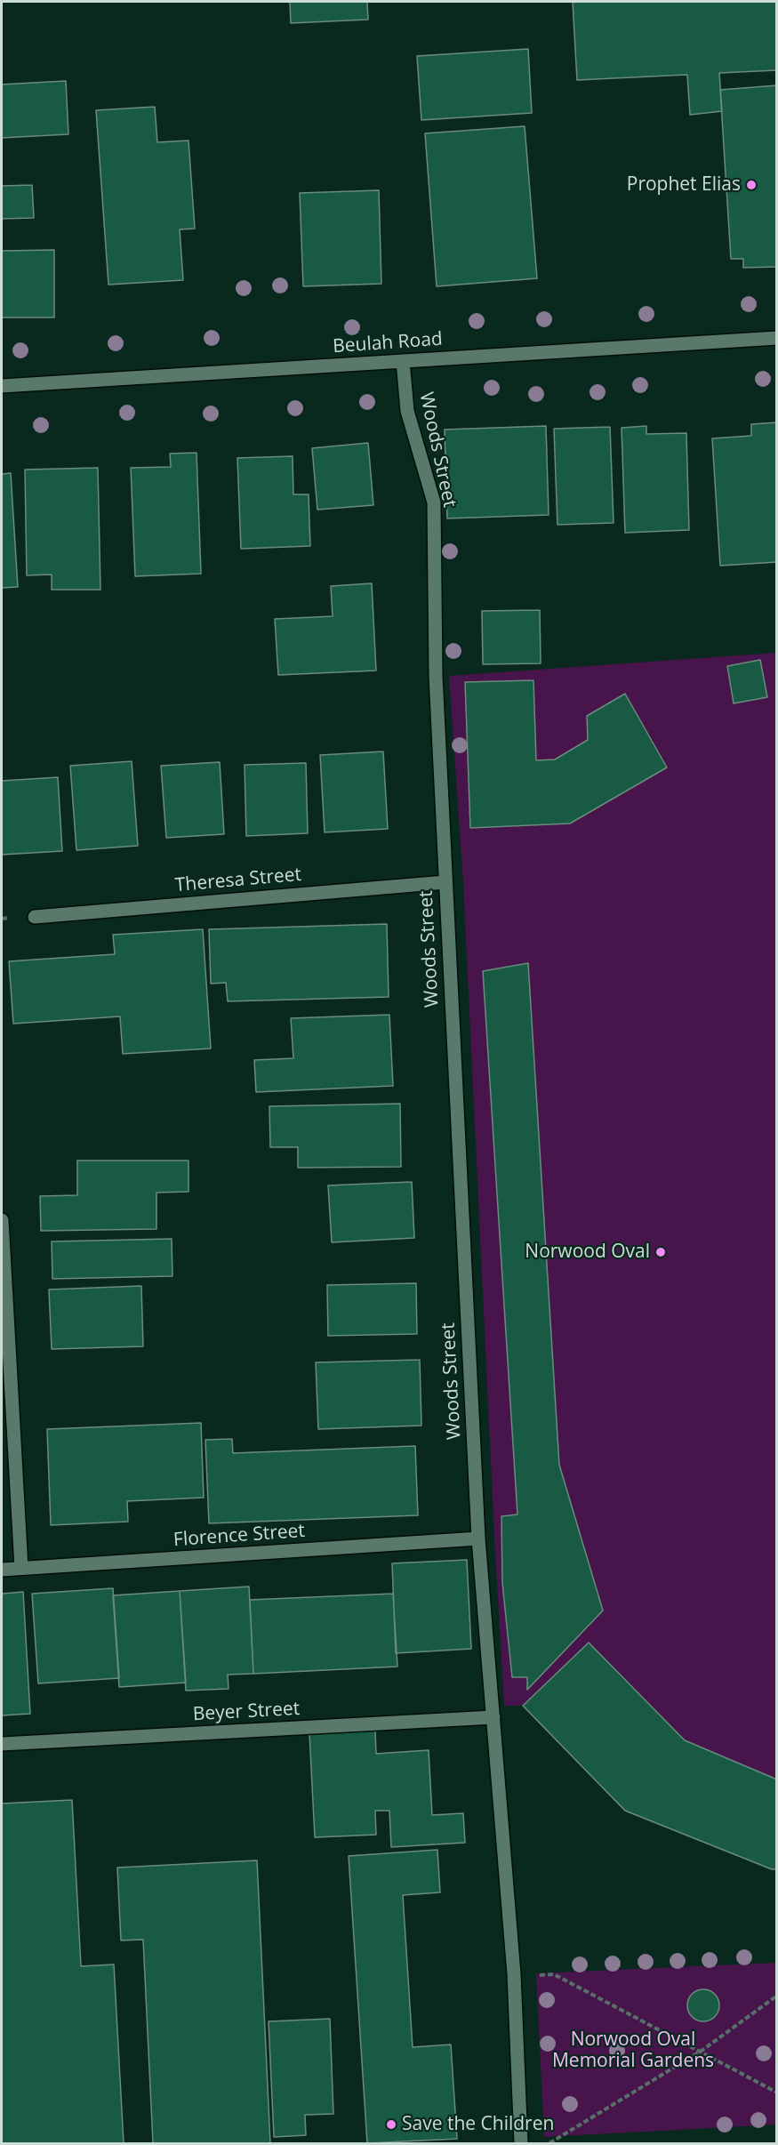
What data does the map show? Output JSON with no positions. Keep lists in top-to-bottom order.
{
  "streets": {
    "street": [
      "Beulah Road",
      "Woods Street",
      "Theresa Street",
      "Florence Street",
      "Beyer Street"
    ]
  },
  "crossings": [
    ["Beulah Road", "Woods Street"],
    ["Woods Street", "Theresa Street"],
    ["Woods Street", "Florence Street"],
    ["Woods Street", "Beyer Street"]
  ],
  "parks": ["Norwood Oval Memorial Gardens"],
  "places": ["Prophet Elias", "Norwood Oval", "Save the Children"]
}
